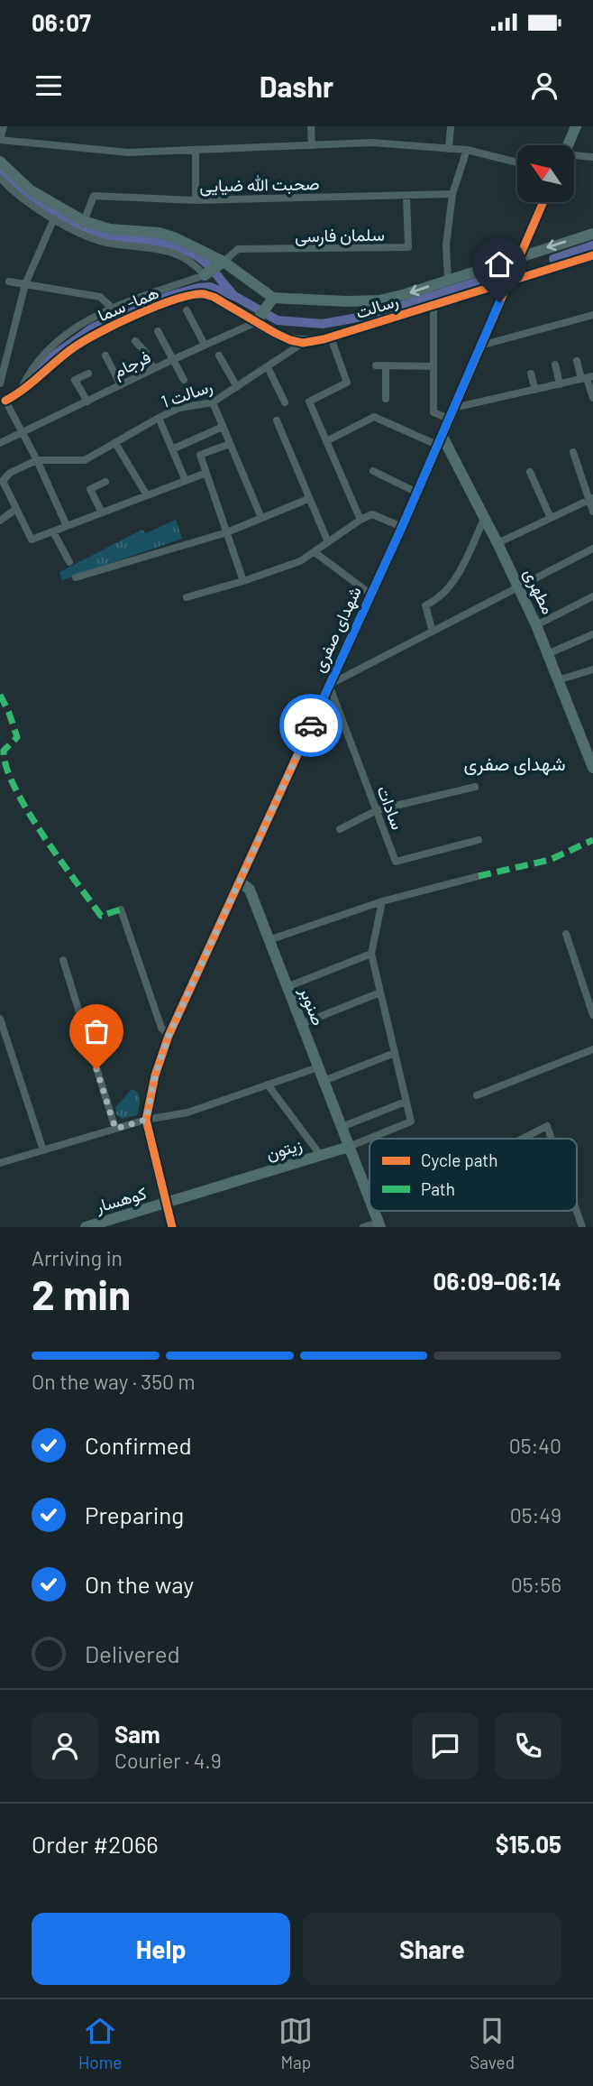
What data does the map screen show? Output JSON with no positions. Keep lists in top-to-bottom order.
{
  "streets": {
    "street": [
      "صحبت الله ضیایی",
      "سلمان فارسی",
      "هما- سما",
      "رسالت",
      "فرجام",
      "رسالت 1",
      "مطهری",
      "شهدای صفری",
      "سادات",
      "صنوبر",
      "زیتون",
      "کوهسار"
    ]
  },
  "crossings": [
    ["صحبت الله ضیایی", "سلمان فارسی"],
    ["هما- سما", "فرجام"],
    ["رسالت", "رسالت 1"],
    ["رسالت", "شهدای صفری"],
    ["مطهری", "شهدای صفری"],
    ["شهدای صفری", "سادات"],
    ["شهدای صفری", "صنوبر"],
    ["شهدای صفری", "زیتون"],
    ["شهدای صفری", "کوهسار"],
    ["صنوبر", "زیتون"],
    ["زیتون", "کوهسار"]
  ],
  "districts": ["شهدای صفری"],
  "legend": ["Cycle path", "Path"],
  "north": "top left",
  "page": {
    "status": "06:07",
    "header": "Dashr",
    "heading": ["2 min", "Arriving in", "06:09–06:14"],
    "panel": [
      "Sam",
      "Courier · 4.9",
      "Order #2066",
      "$15.05"
    ],
    "bar": "On the way · 350 m",
    "list": [
      ["Confirmed", "05:40"],
      ["Preparing", "05:49"],
      ["On the way", "05:56"],
      "Delivered"
    ],
    "buttons": ["Help", "Share"],
    "tabs": ["Home", "Map", "Saved"]
  }
}
